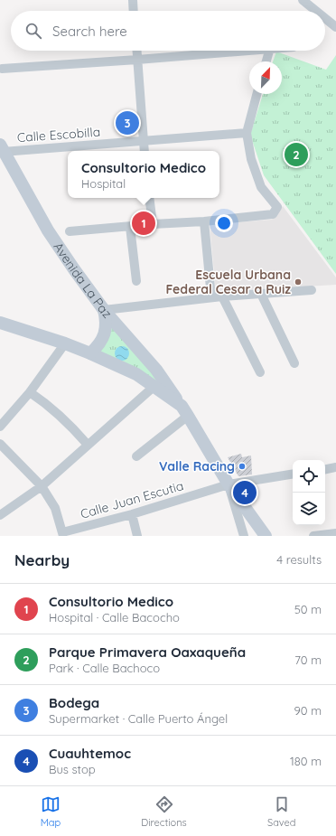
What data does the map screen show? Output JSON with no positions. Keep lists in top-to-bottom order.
{
  "streets": {
    "main road": ["Avenida La Paz"],
    "street": ["Calle Escobilla", "Calle Juan Escutia"]
  },
  "crossings": [
    ["Calle Escobilla", "Avenida La Paz"],
    ["Avenida La Paz", "Calle Juan Escutia"]
  ],
  "places": ["Escuela Urbana Federal Cesar a Ruiz", "Valle Racing"],
  "north": "top right",
  "page": {
    "search": "Search here",
    "pins": [
      "3",
      "2",
      "1",
      "4"
    ],
    "popup": ["Consultorio Medico", "Hospital"],
    "heading": ["Nearby", "4 results"],
    "list": [
      {
        "mark": "1",
        "name": "Consultorio Medico",
        "note": "Hospital · Calle Bacocho",
        "value": "50 m"
      },
      {
        "mark": "2",
        "name": "Parque Primavera Oaxaqueña",
        "note": "Park · Calle Bachoco",
        "value": "70 m"
      },
      {
        "mark": "3",
        "name": "Bodega",
        "note": "Supermarket · Calle Puerto Ángel",
        "value": "90 m"
      },
      {
        "mark": "4",
        "name": "Cuauhtemoc",
        "note": "Bus stop",
        "value": "180 m"
      }
    ],
    "nav": ["Map", "Directions", "Saved"]
  }
}
